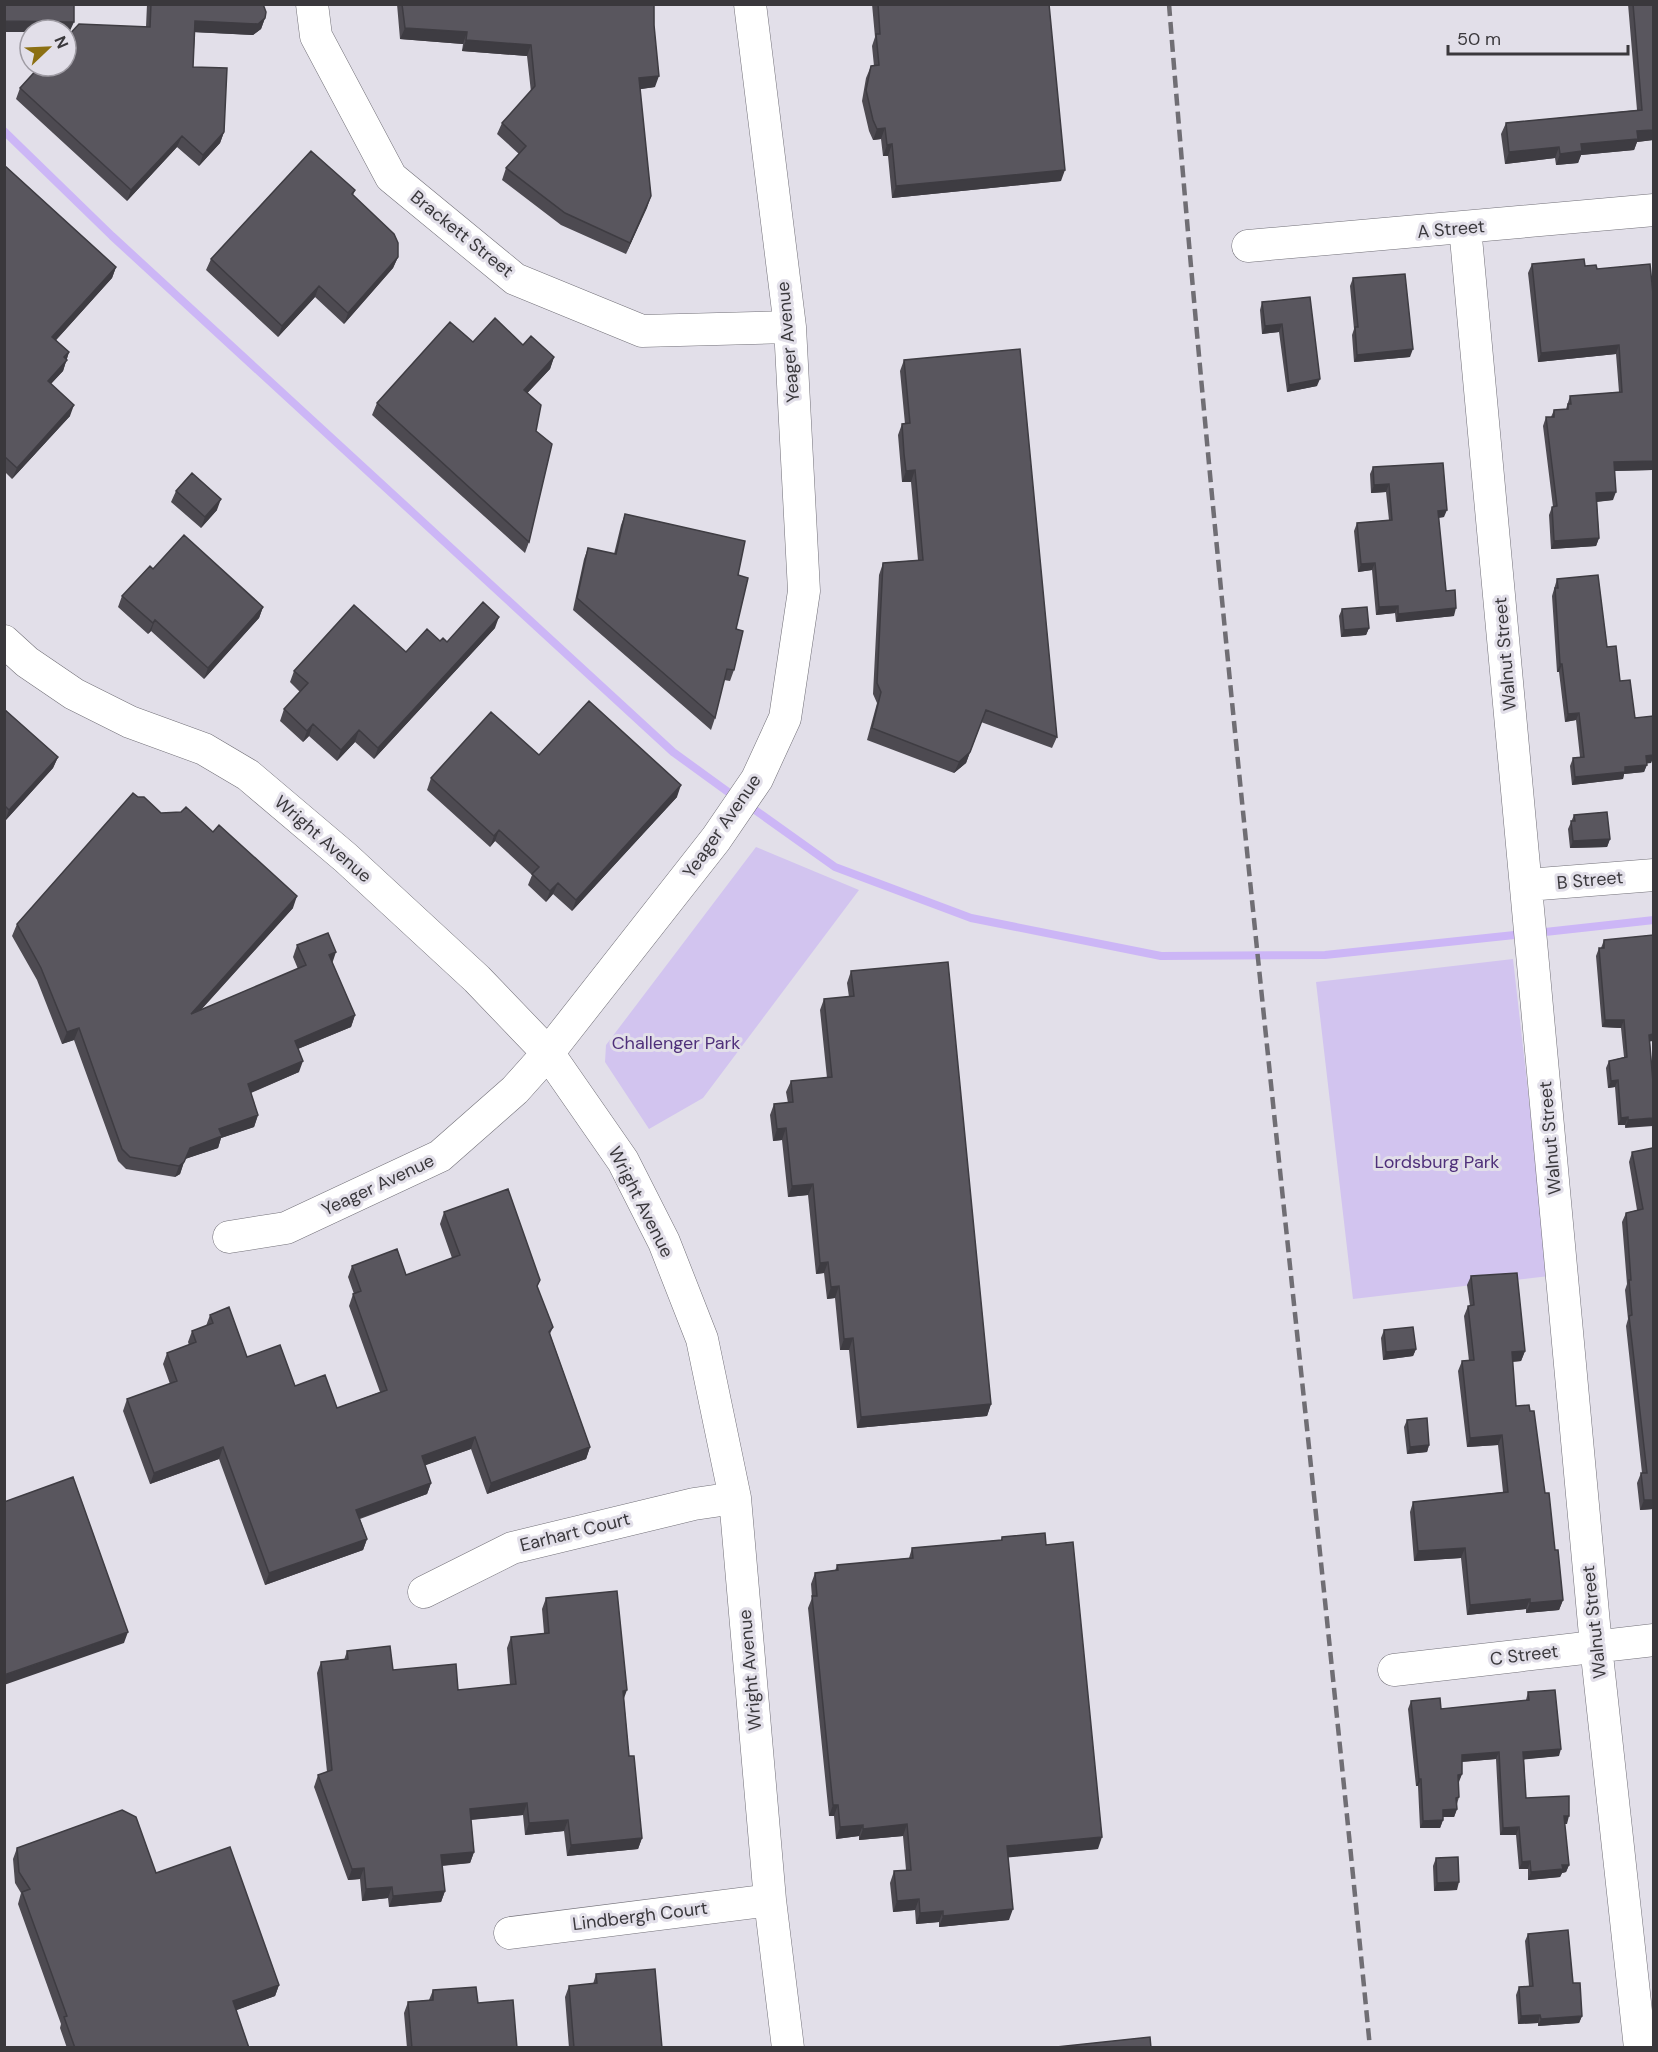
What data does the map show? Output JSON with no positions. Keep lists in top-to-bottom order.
{
  "streets": {
    "street": [
      "A Street",
      "Brackett Street",
      "Yeager Avenue",
      "Walnut Street",
      "Wright Avenue",
      "B Street",
      "Earhart Court",
      "C Street",
      "Lindbergh Court"
    ]
  },
  "crossings": [
    ["A Street", "Walnut Street"],
    ["Brackett Street", "Yeager Avenue"],
    ["Yeager Avenue", "Wright Avenue"],
    ["Walnut Street", "B Street"],
    ["Walnut Street", "C Street"],
    ["Wright Avenue", "Earhart Court"],
    ["Wright Avenue", "Lindbergh Court"]
  ],
  "parks": ["Challenger Park", "Lordsburg Park"],
  "scale_bar": "50 m",
  "north": "top right"
}
